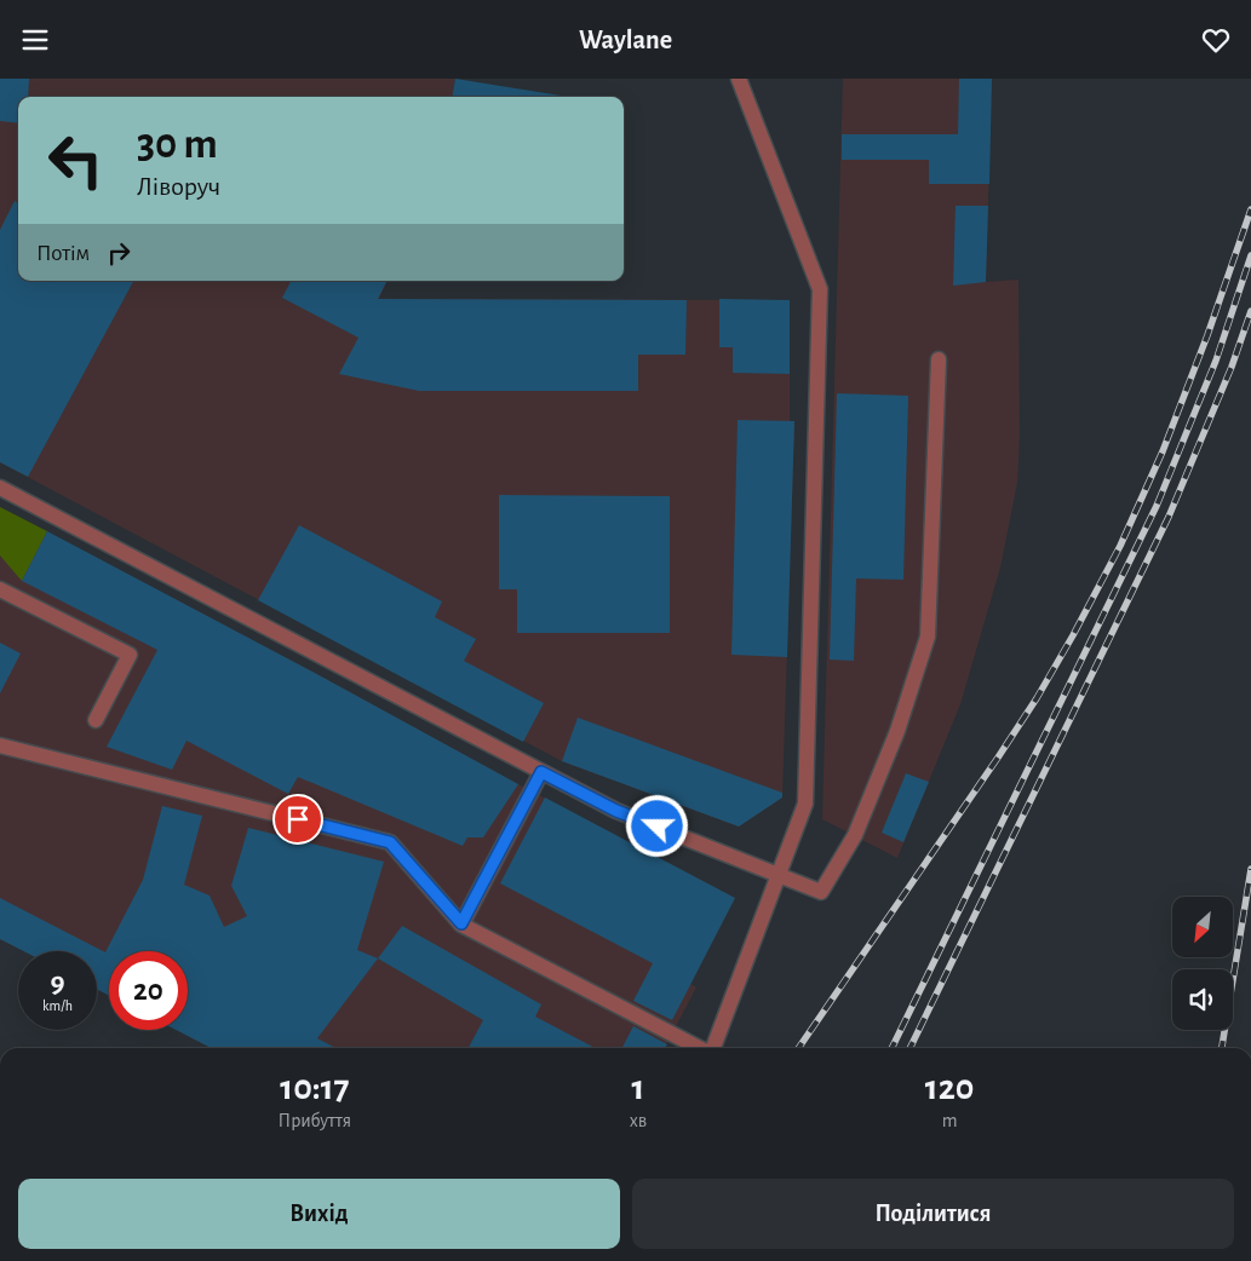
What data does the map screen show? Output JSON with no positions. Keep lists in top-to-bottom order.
{
  "north": "bottom left",
  "page": {
    "header": "Waylane",
    "turn": ["30 m", "Ліворуч"],
    "then": "Потім",
    "speed": "9 km/h",
    "limit": "20",
    "eta": [
      "10:17",
      "Прибуття",
      "1",
      "хв",
      "120",
      "m"
    ],
    "buttons": ["Вихід", "Поділитися"]
  }
}
